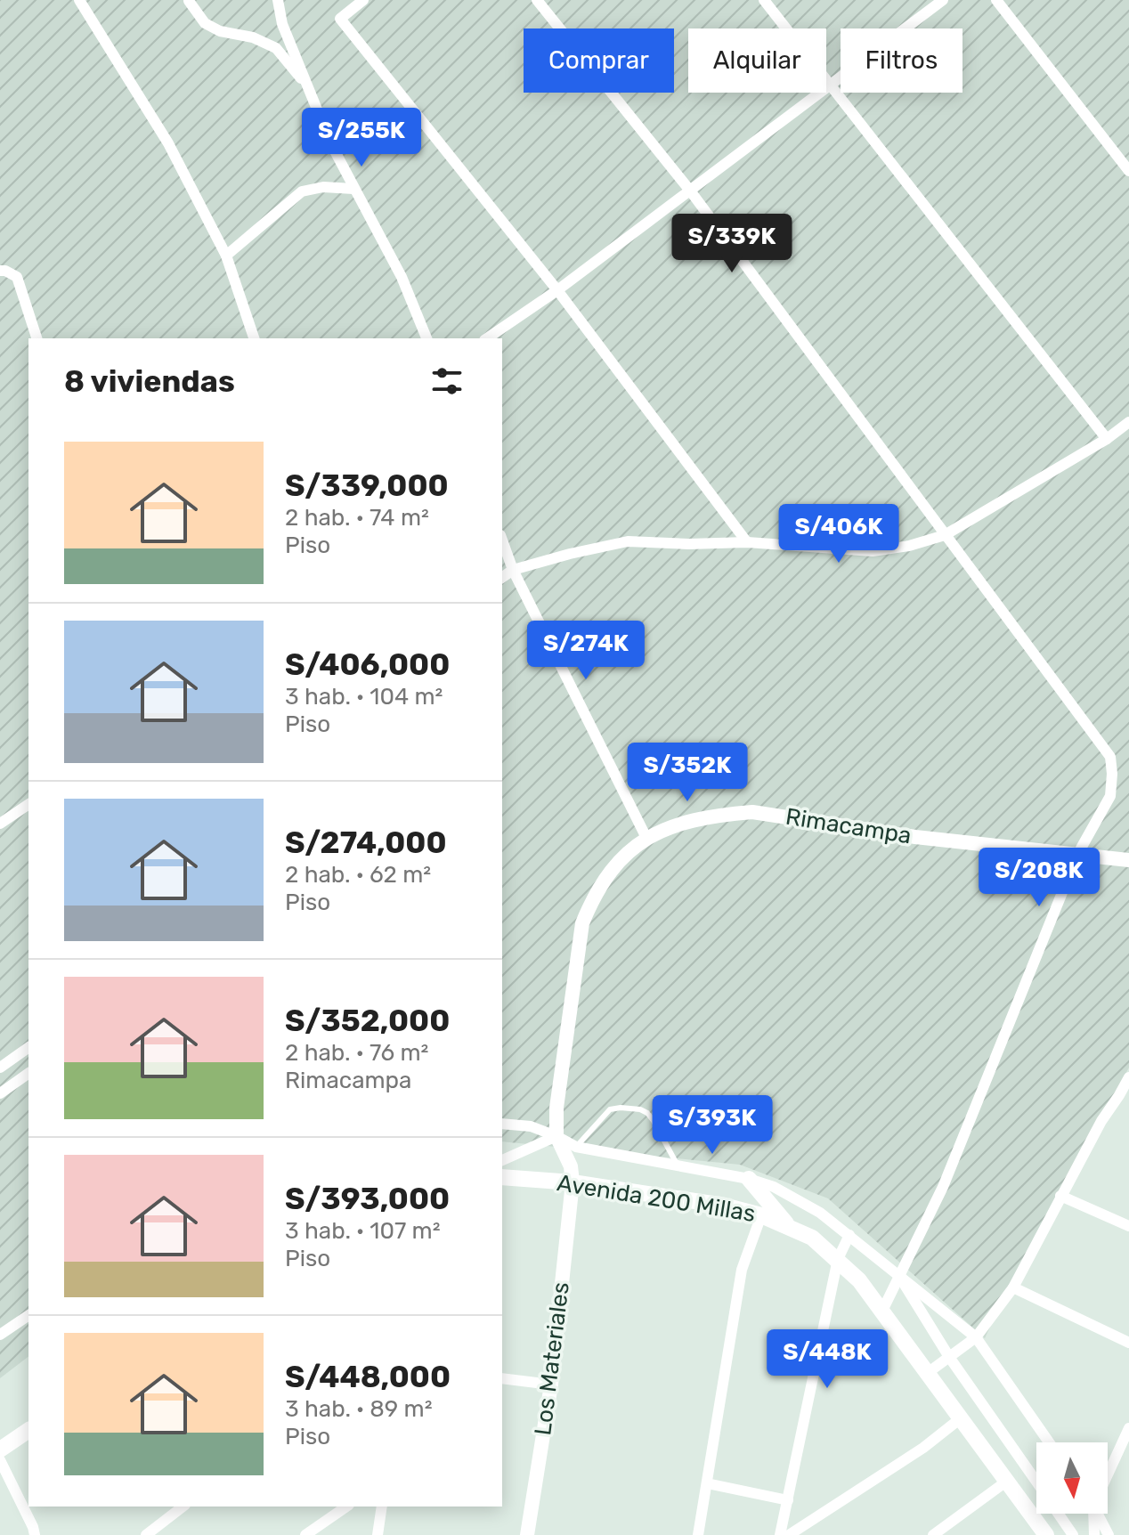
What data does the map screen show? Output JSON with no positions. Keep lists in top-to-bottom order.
{
  "streets": {
    "main road": ["Avenida 200 Millas"],
    "street": ["Rimacampa", "Los Materiales"]
  },
  "crossings": [
    ["Rimacampa", "Avenida 200 Millas"],
    ["Rimacampa", "Los Materiales"],
    ["Avenida 200 Millas", "Los Materiales"]
  ],
  "north": "bottom",
  "page": {
    "chip": ["Comprar", "Alquilar", "Filtros"],
    "price": [
      "S/255K",
      "S/339K",
      "S/406K",
      "S/274K",
      "S/352K",
      "S/208K",
      "S/393K",
      "S/448K"
    ],
    "heading": "8 viviendas",
    "list": [
      {
        "name": "S/339,000",
        "note": "2 hab. · 74 m² · Piso"
      },
      {
        "name": "S/406,000",
        "note": "3 hab. · 104 m² · Piso"
      },
      {
        "name": "S/274,000",
        "note": "2 hab. · 62 m² · Piso"
      },
      {
        "name": "S/352,000",
        "note": "2 hab. · 76 m² · Rimacampa"
      },
      {
        "name": "S/393,000",
        "note": "3 hab. · 107 m² · Piso"
      },
      {
        "name": "S/448,000",
        "note": "3 hab. · 89 m² · Piso"
      }
    ]
  }
}
